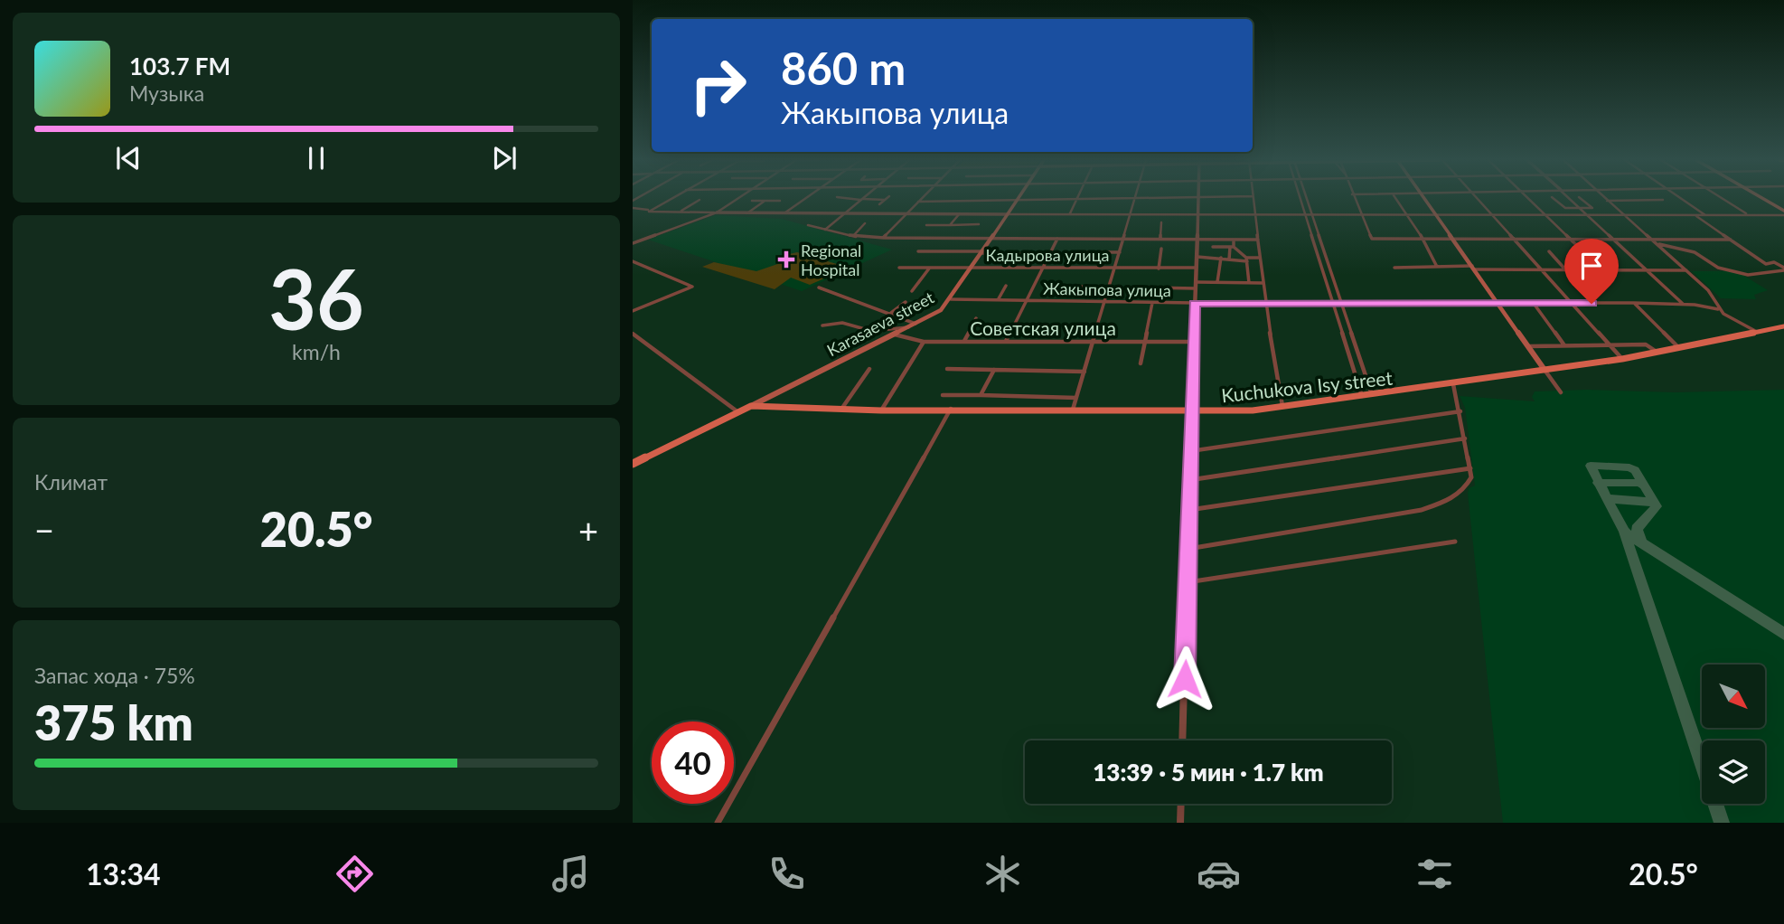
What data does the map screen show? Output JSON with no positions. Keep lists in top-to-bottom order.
{
  "streets": {
    "main road": ["Karasaeva street", "Kuchukova Isy street"],
    "street": ["Кадырова улица", "Жакыпова улица", "Советская улица"]
  },
  "crossings": [
    ["Кадырова улица", "Karasaeva street"],
    ["Жакыпова улица", "Karasaeva street"],
    ["Karasaeva street", "Советская улица"],
    ["Karasaeva street", "Kuchukova Isy street"]
  ],
  "places": {
    "health": ["Regional Hospital"]
  },
  "north": "bottom right",
  "page": {
    "turn": ["860 m", "Жакыпова улица"],
    "song": ["103.7 FM", "Музыка"],
    "tile": [
      ["36", "km/h"],
      "Климат",
      ["Запас хода · 75%", "375 km"]
    ],
    "heat": ["−", "20.5°", "+"],
    "limit": "40",
    "trip": "13:39 · 5 мин · 1.7 km",
    "tabs": ["13:34", "20.5°"]
  }
}
